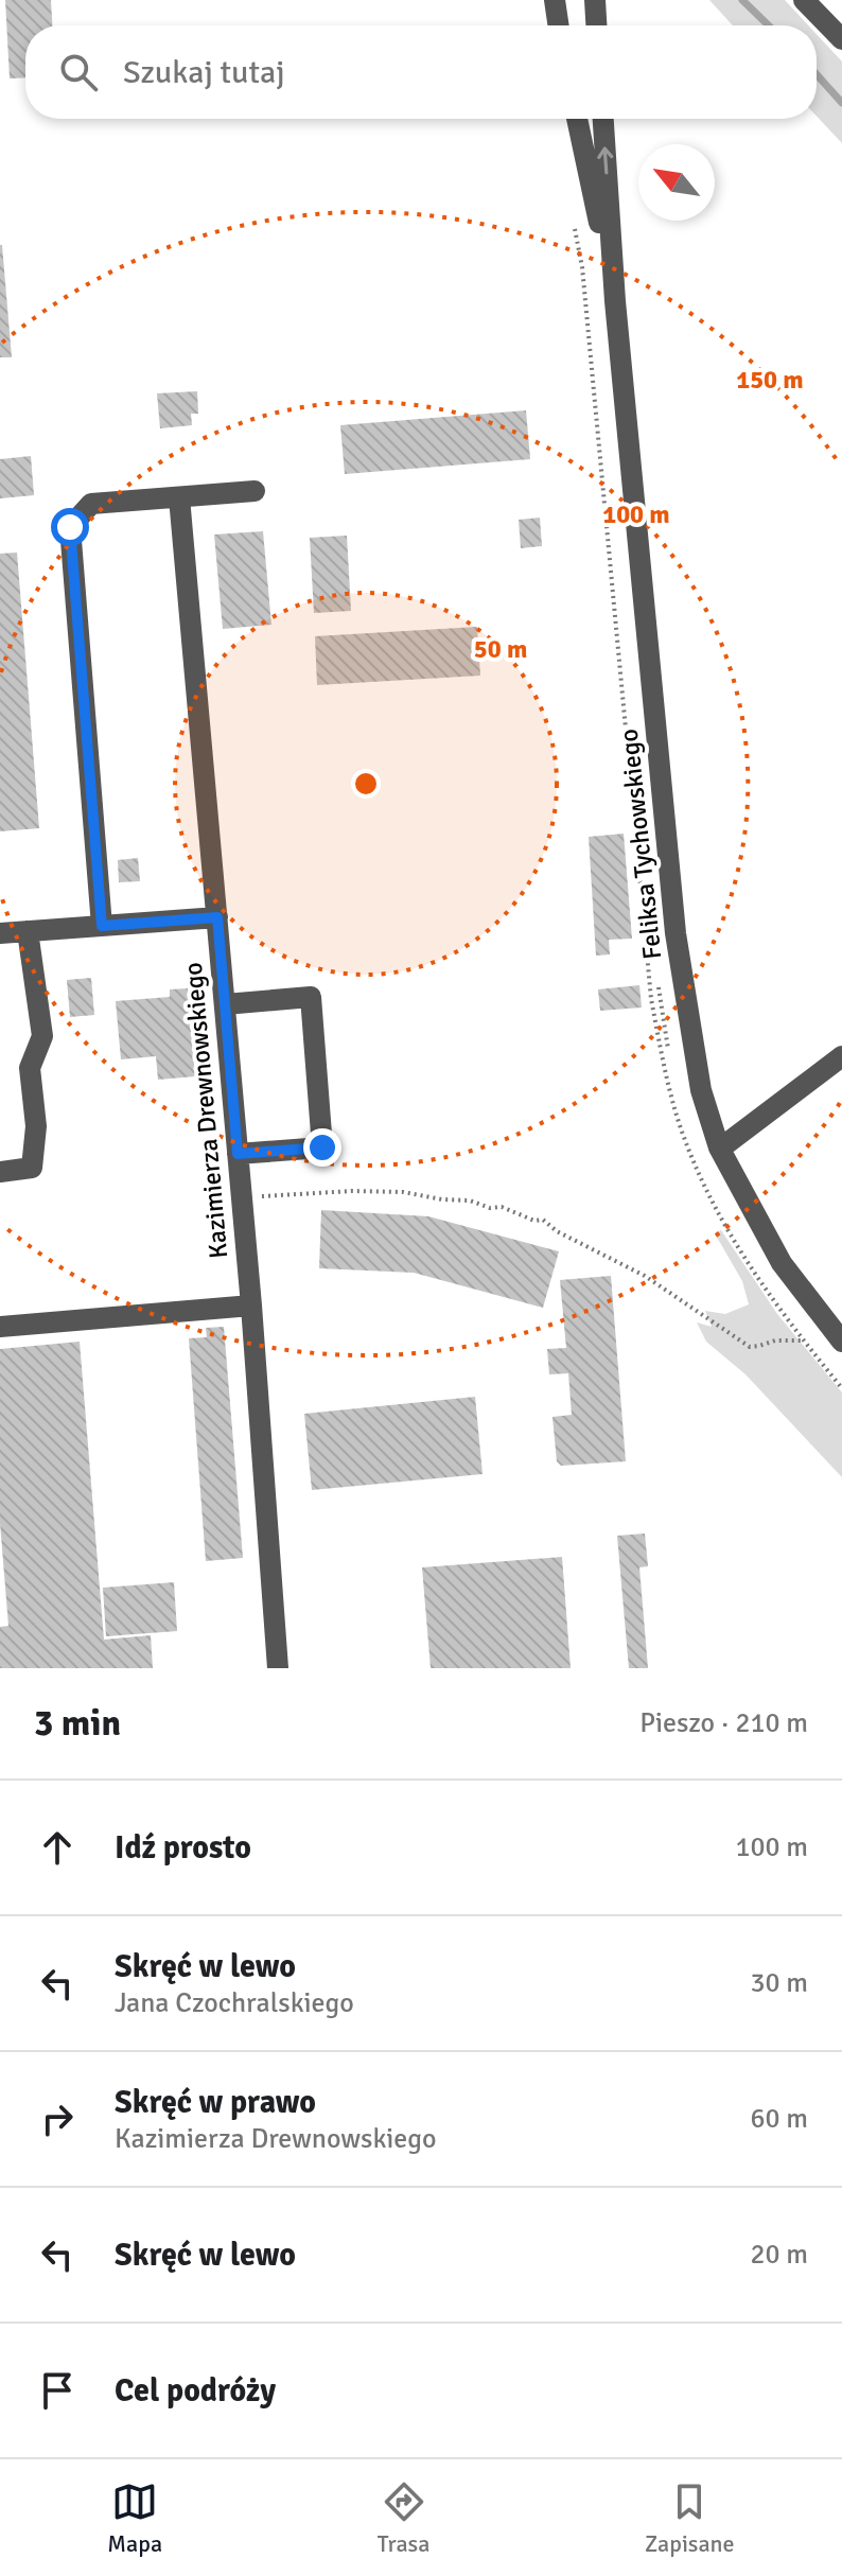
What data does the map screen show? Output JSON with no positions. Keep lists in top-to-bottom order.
{
  "streets": {
    "street": ["Feliksa Tychowskiego", "Kazimierza Drewnowskiego"]
  },
  "north": "top left",
  "page": {
    "search": "Szukaj tutaj",
    "heading": ["3 min", "Pieszo · 210 m"],
    "list": [
      ["Idź prosto", "100 m"],
      ["Skręć w lewo", "Jana Czochralskiego", "30 m"],
      ["Skręć w prawo", "Kazimierza Drewnowskiego", "60 m"],
      ["Skręć w lewo", "20 m"],
      "Cel podróży"
    ],
    "nav": ["Mapa", "Trasa", "Zapisane"]
  },
  "rings": ["150 m", "100 m", "50 m"]
}
